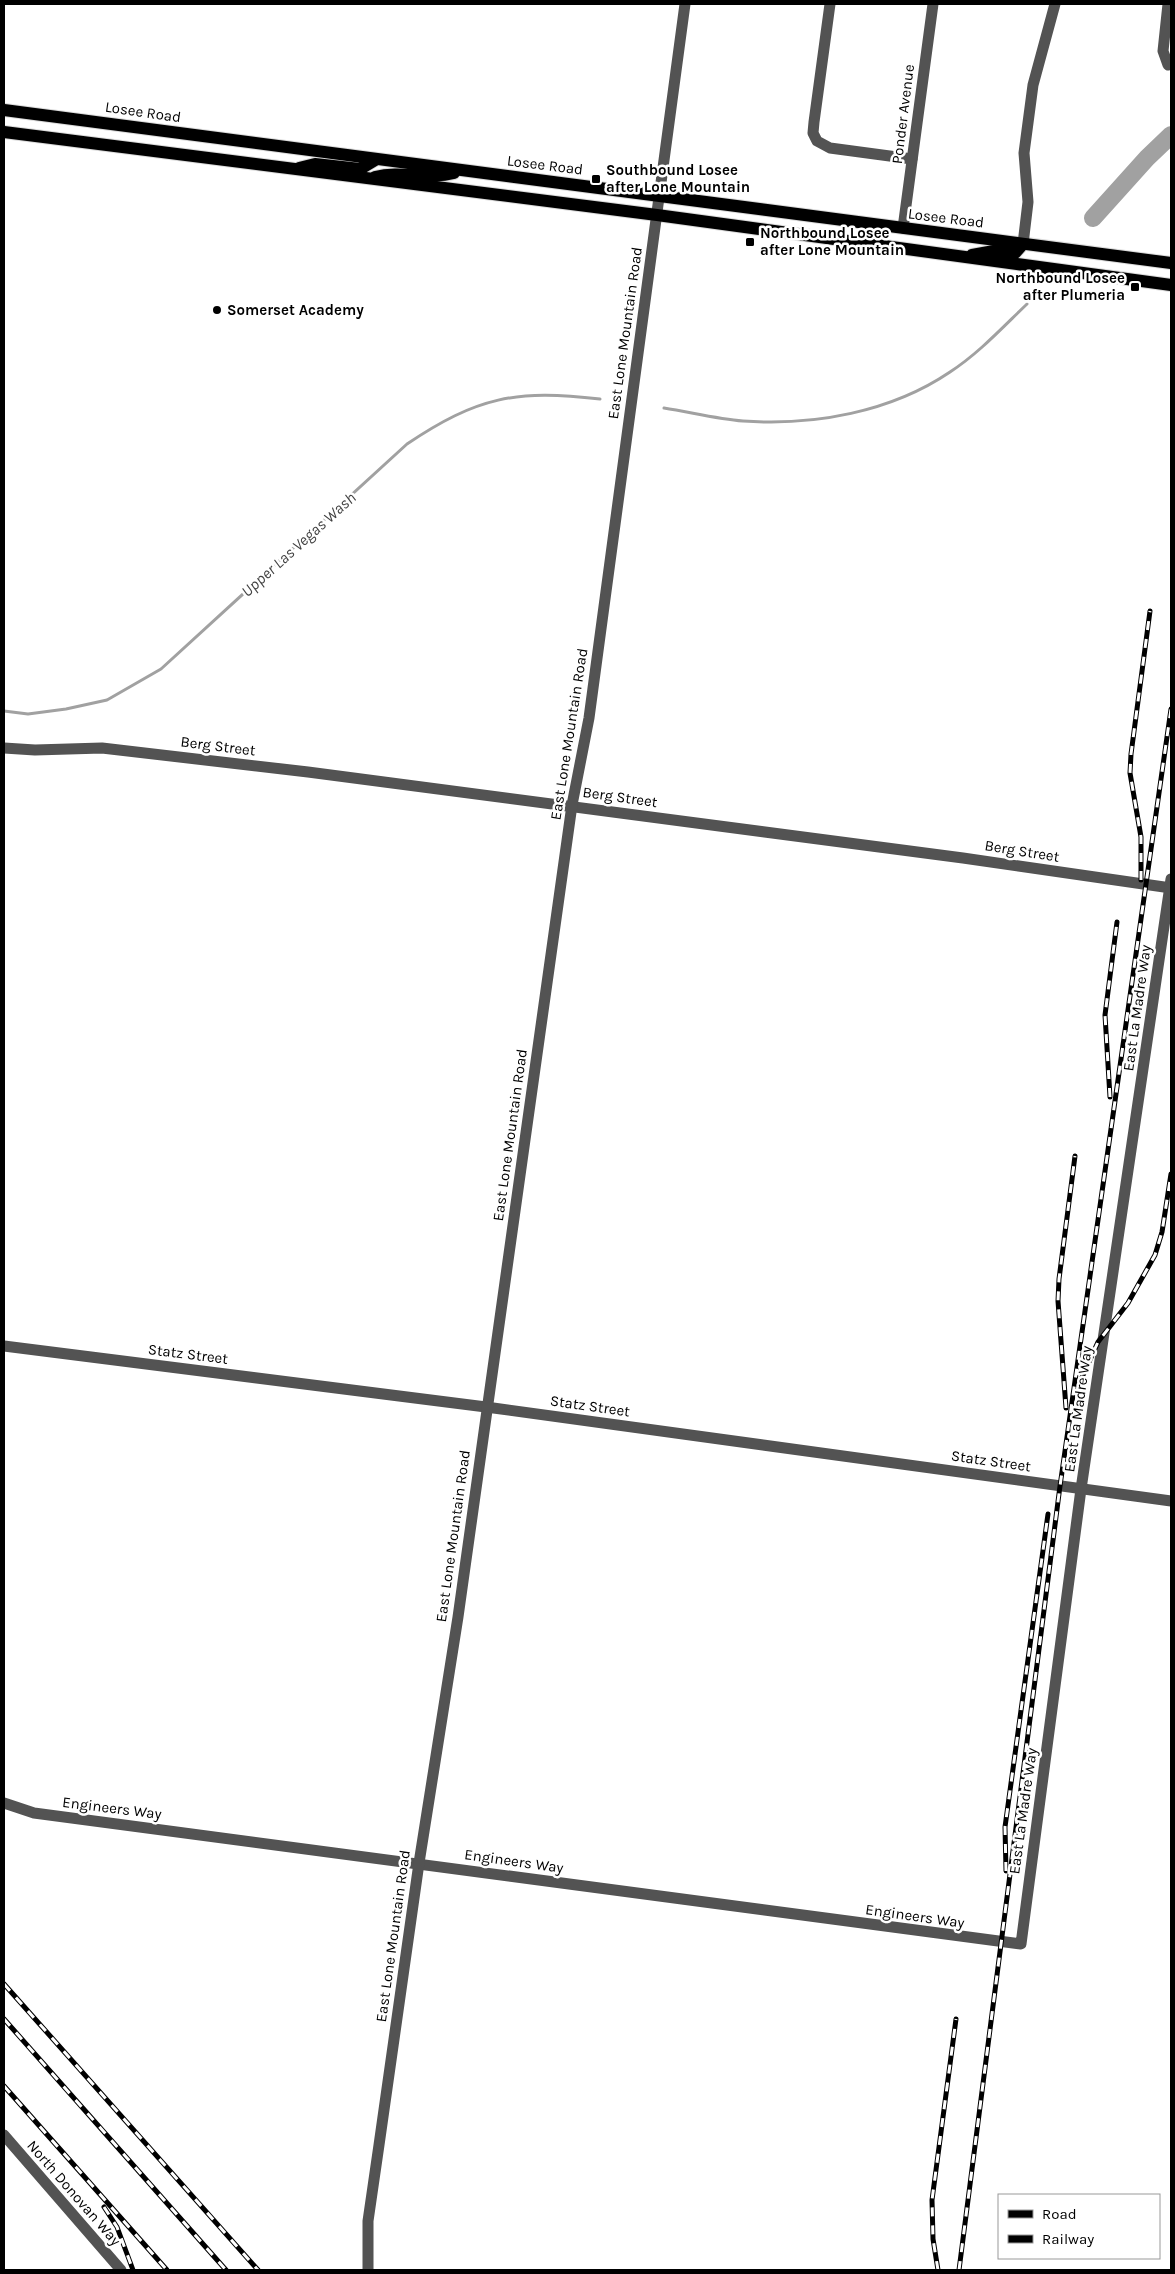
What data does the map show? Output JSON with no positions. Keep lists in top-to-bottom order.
{
  "streets": {
    "main road": ["Losee Road"],
    "street": [
      "Ponder Avenue",
      "East Lone Mountain Road",
      "Berg Street",
      "East La Madre Way",
      "Statz Street",
      "Engineers Way",
      "North Donovan Way"
    ]
  },
  "crossings": [
    ["Losee Road", "Ponder Avenue"],
    ["Losee Road", "East Lone Mountain Road"],
    ["East Lone Mountain Road", "Berg Street"],
    ["East Lone Mountain Road", "Statz Street"],
    ["East Lone Mountain Road", "Engineers Way"],
    ["Berg Street", "East La Madre Way"],
    ["East La Madre Way", "Statz Street"],
    ["East La Madre Way", "Engineers Way"]
  ],
  "water": ["Upper Las Vegas Wash"],
  "places": {
    "transit": ["Southbound Losee after Lone Mountain", "Northbound Losee after Lone Mountain", "Northbound Losee after Plumeria"],
    "other": ["Somerset Academy"]
  },
  "legend": ["Road", "Railway"]
}
